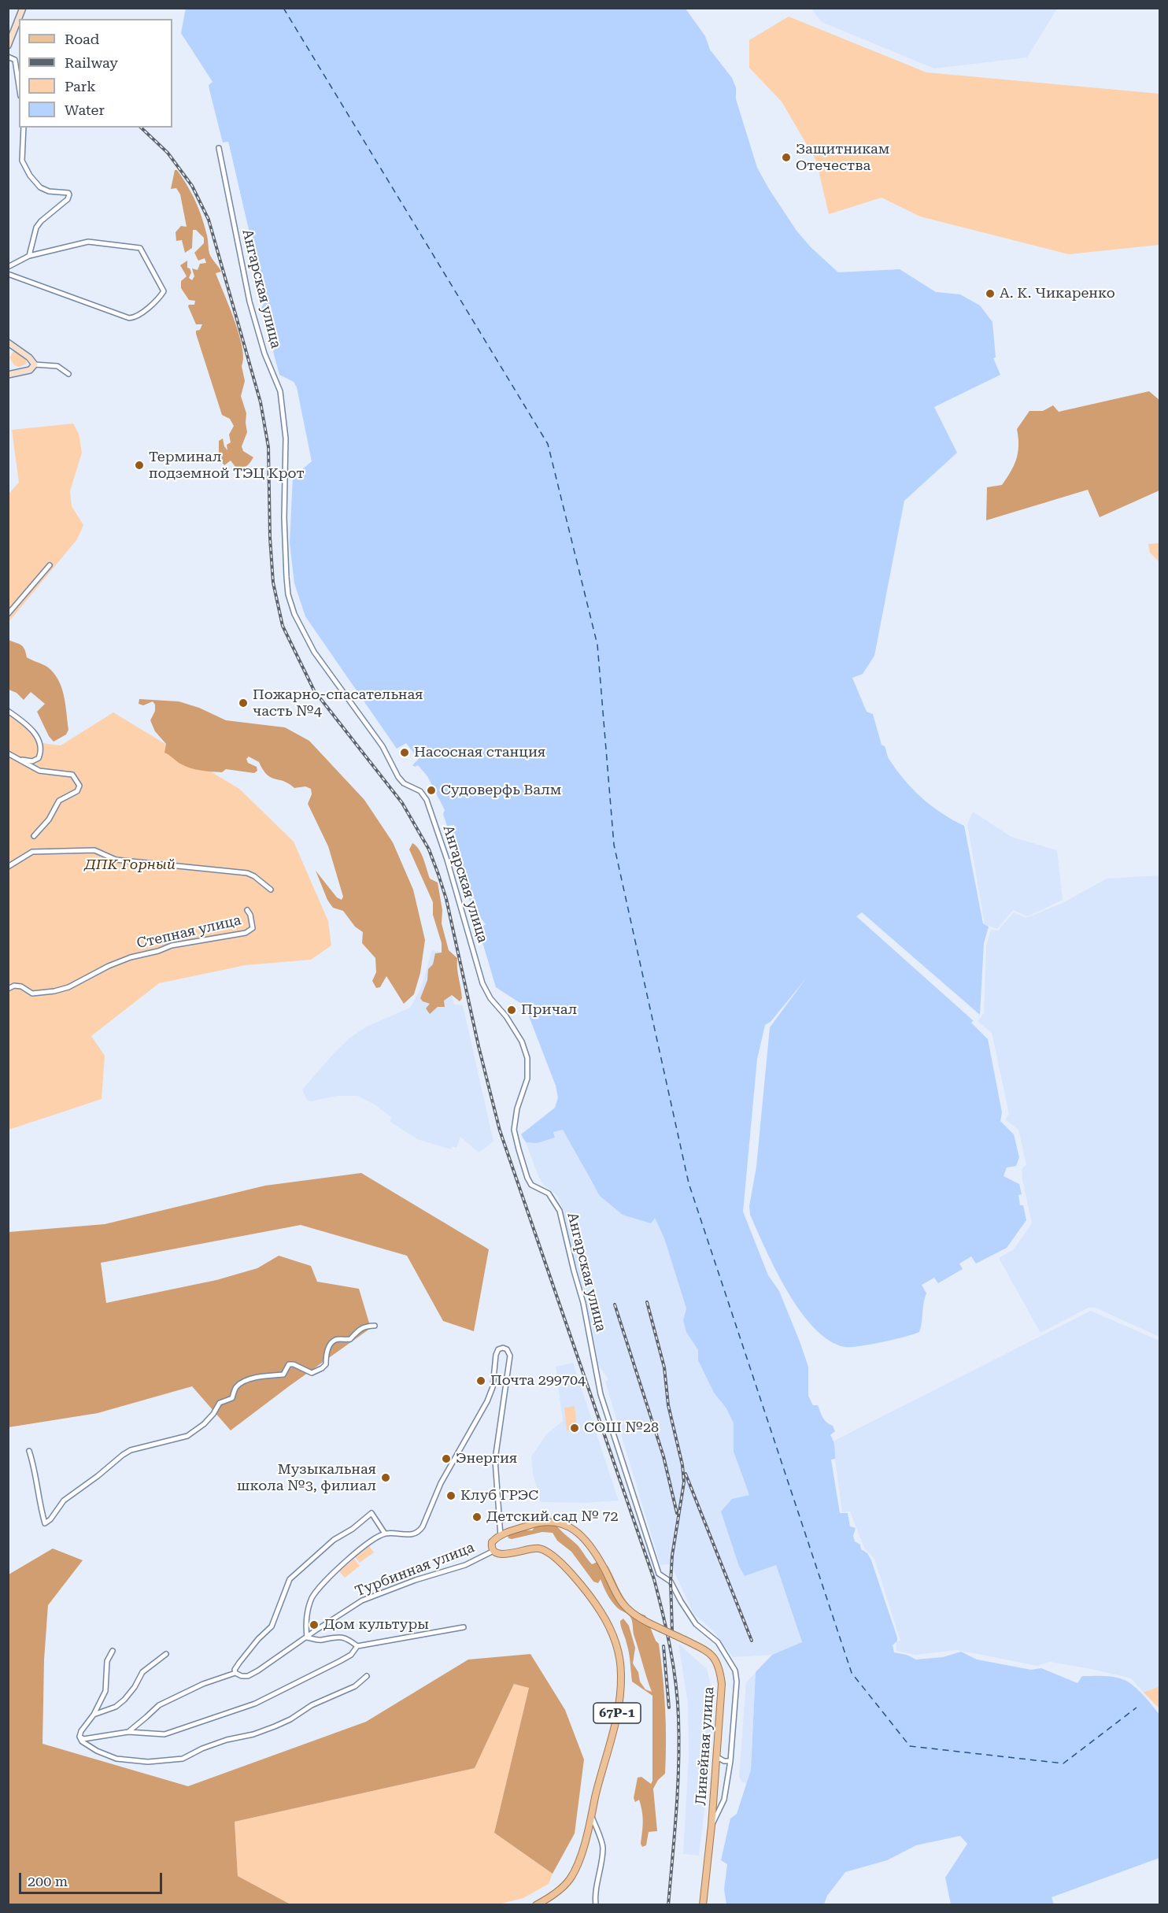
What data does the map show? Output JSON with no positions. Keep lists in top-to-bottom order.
{
  "streets": {
    "main road": ["67Р-1", "Линейная улица"],
    "street": ["Ангарская улица", "Степная улица", "Турбинная улица"]
  },
  "crossings": [
    ["Ангарская улица", "Линейная улица"],
    ["Турбинная улица", "67Р-1"]
  ],
  "parks": ["ДПК Горный"],
  "places": [
    "Защитникам Отечества",
    "А. К. Чикаренко",
    "Терминал подземной ТЭЦ Крот",
    "Пожарно-спасательная часть №4",
    "Насосная станция",
    "Судоверфь Валм",
    "Причал",
    "Почта 299704",
    "СОШ №28",
    "Энергия",
    "Музыкальная школа №3, филиал",
    "Клуб ГРЭС",
    "Детский сад № 72",
    "Дом культуры"
  ],
  "legend": [
    "Road",
    "Railway",
    "Park",
    "Water"
  ],
  "scale_bar": "200 m"
}
